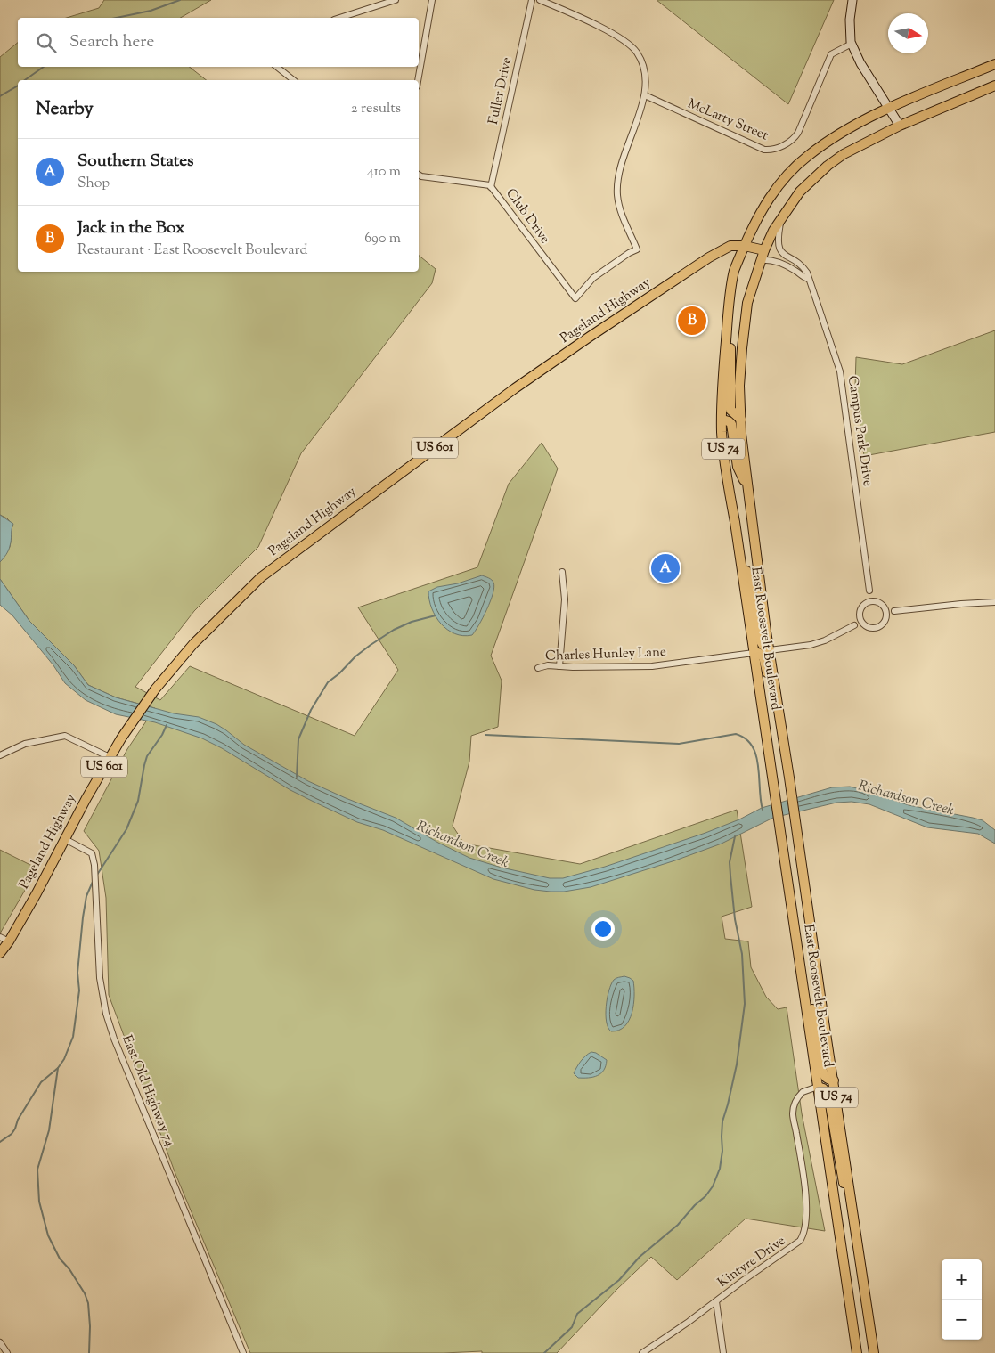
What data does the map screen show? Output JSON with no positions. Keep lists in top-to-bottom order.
{
  "streets": {
    "highway": [
      "Pageland Highway",
      "US 601",
      "US 74",
      "East Roosevelt Boulevard"
    ],
    "street": [
      "Fuller Drive",
      "McLarty Street",
      "Club Drive",
      "Campus Park Drive",
      "Charles Hunley Lane",
      "East Old Highway 74",
      "Kintyre Drive"
    ]
  },
  "crossings": [
    ["Fuller Drive", "Club Drive"],
    ["McLarty Street", "Club Drive"],
    ["Pageland Highway", "East Roosevelt Boulevard"],
    ["Pageland Highway", "East Old Highway 74"],
    ["Campus Park Drive", "East Roosevelt Boulevard"],
    ["East Roosevelt Boulevard", "Charles Hunley Lane"],
    ["East Roosevelt Boulevard", "Kintyre Drive"]
  ],
  "water": ["Richardson Creek"],
  "north": "right",
  "page": {
    "search": "Search here",
    "heading": ["Nearby", "2 results"],
    "list": [
      {
        "mark": "A",
        "name": "Southern States",
        "note": "Shop",
        "value": "410 m"
      },
      {
        "mark": "B",
        "name": "Jack in the Box",
        "note": "Restaurant · East Roosevelt Boulevard",
        "value": "690 m"
      }
    ],
    "pins": ["B", "A"],
    "map_buttons": ["+", "−"]
  }
}
